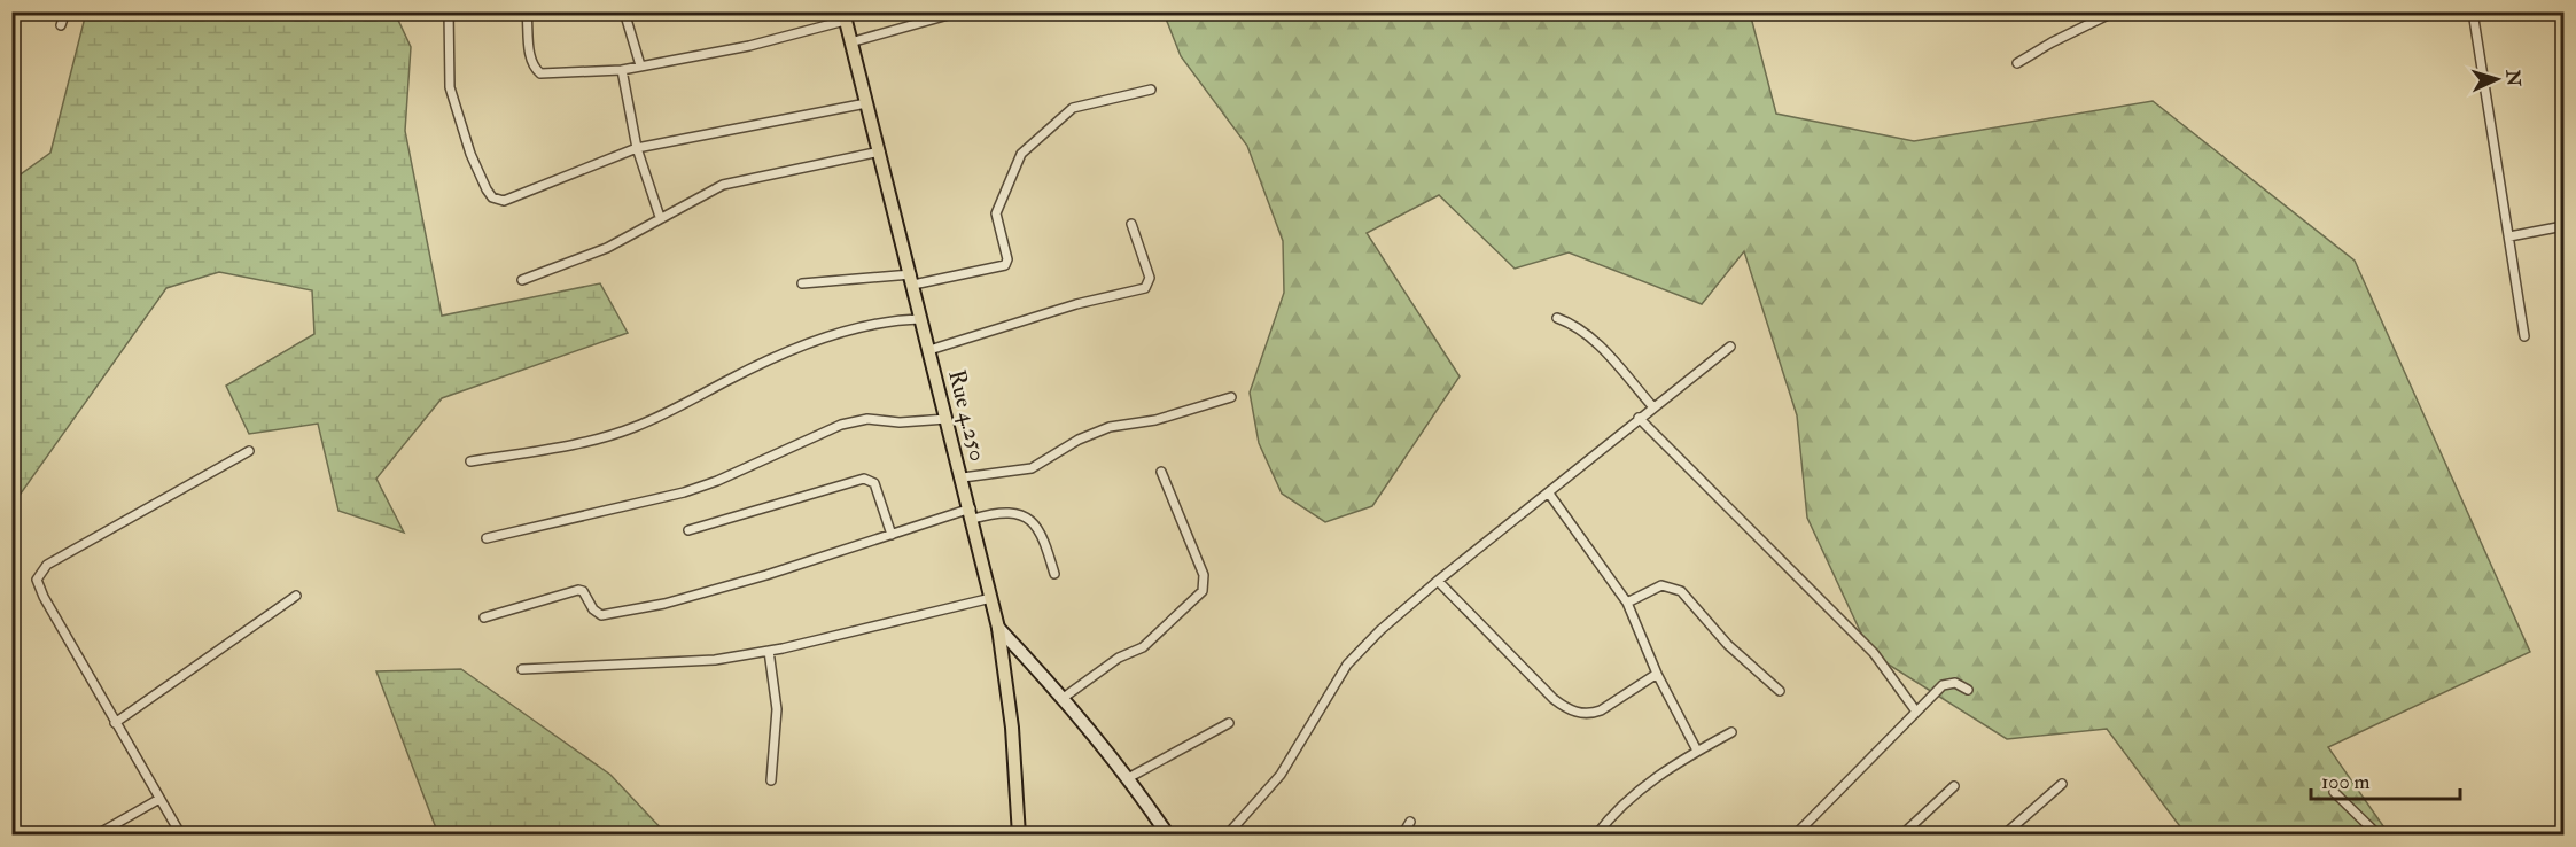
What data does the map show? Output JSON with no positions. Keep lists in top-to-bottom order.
{
  "streets": {
    "main road": ["Rue 4.250"]
  },
  "scale_bar": "100 m",
  "north": "right"
}
